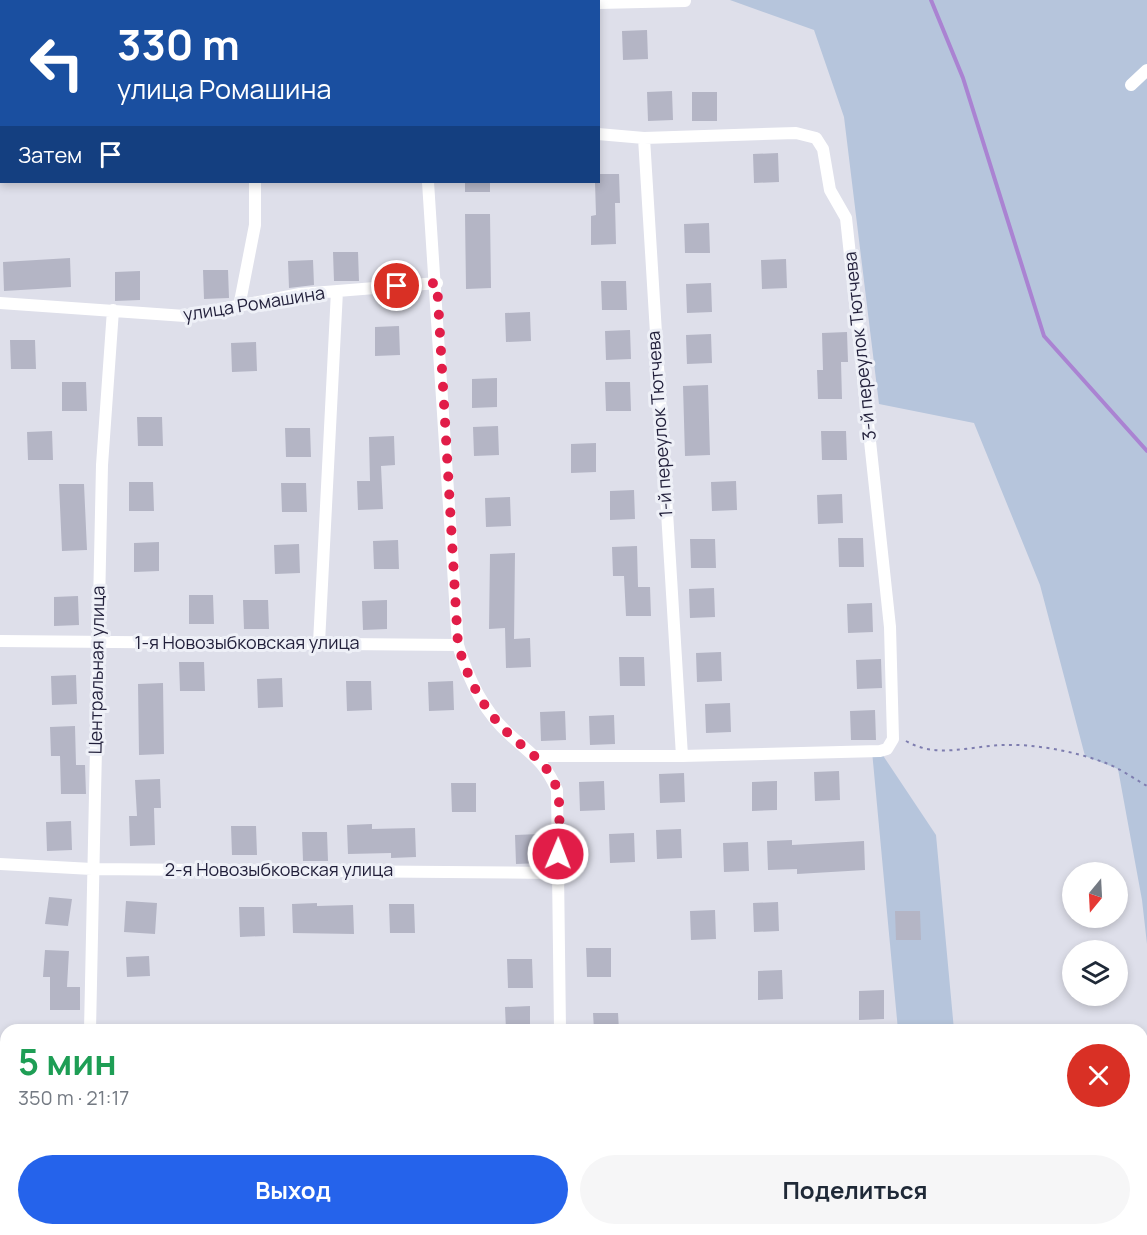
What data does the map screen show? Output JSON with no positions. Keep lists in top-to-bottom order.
{
  "streets": {
    "street": [
      "улица Ромашина",
      "3-й переулок Тютчева",
      "1-й переулок Тютчева",
      "1-я Новозыбковская улица",
      "Центральная улица",
      "2-я Новозыбковская улица"
    ]
  },
  "crossings": [
    ["улица Ромашина", "Центральная улица"],
    ["3-й переулок Тютчева", "1-й переулок Тютчева"],
    ["1-я Новозыбковская улица", "Центральная улица"],
    ["Центральная улица", "2-я Новозыбковская улица"]
  ],
  "north": "bottom",
  "page": {
    "turn": ["330 m", "улица Ромашина"],
    "then": "Затем",
    "heading": ["5 мин", "350 m · 21:17"],
    "buttons": ["Выход", "Поделиться"]
  }
}
